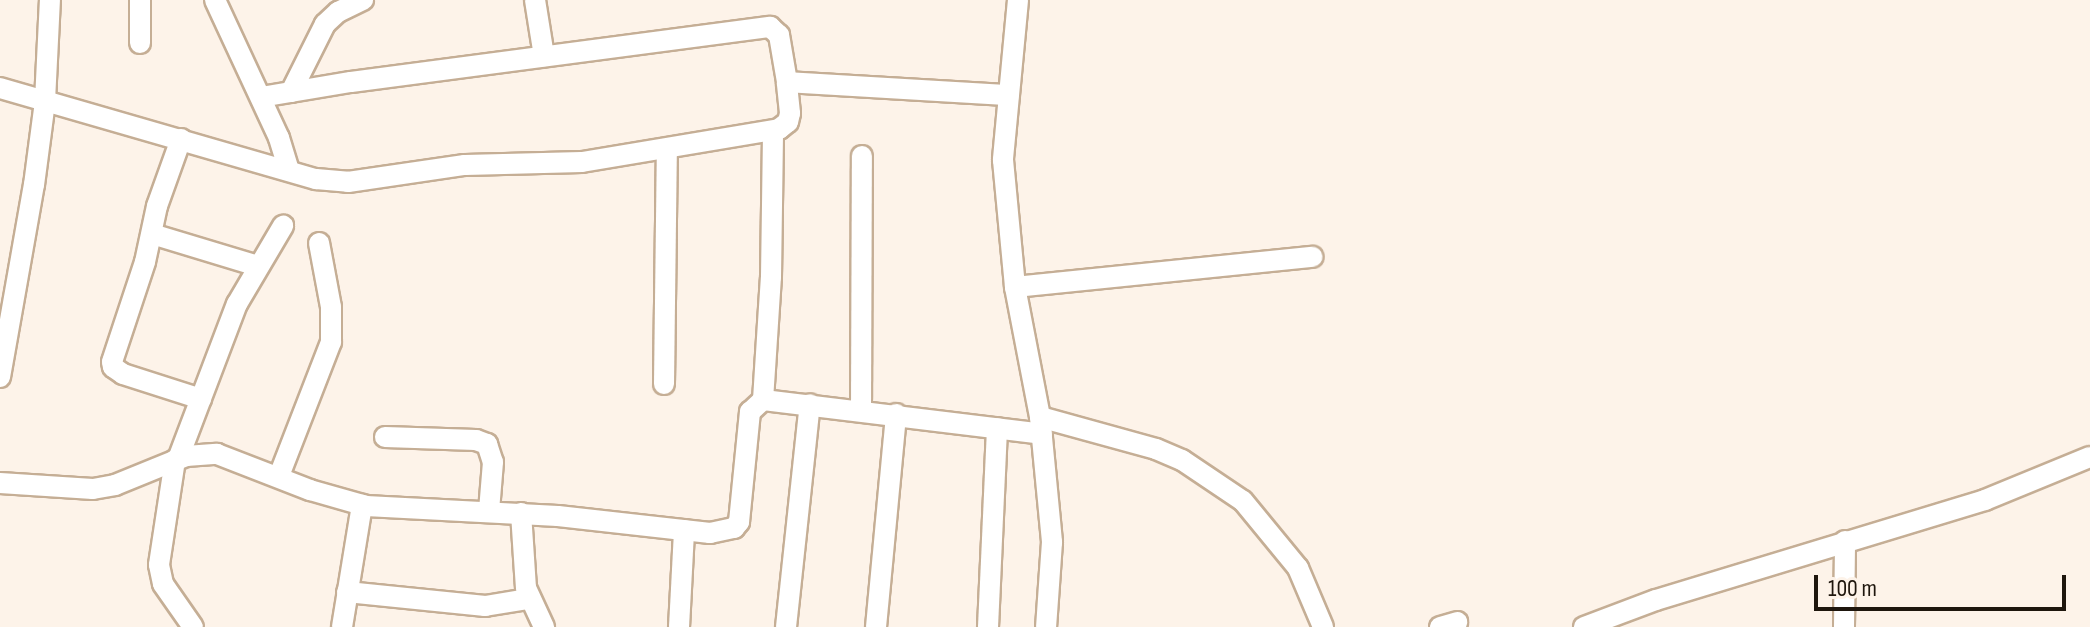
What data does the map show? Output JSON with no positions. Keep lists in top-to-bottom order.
{
  "scale_bar": "100 m"
}
